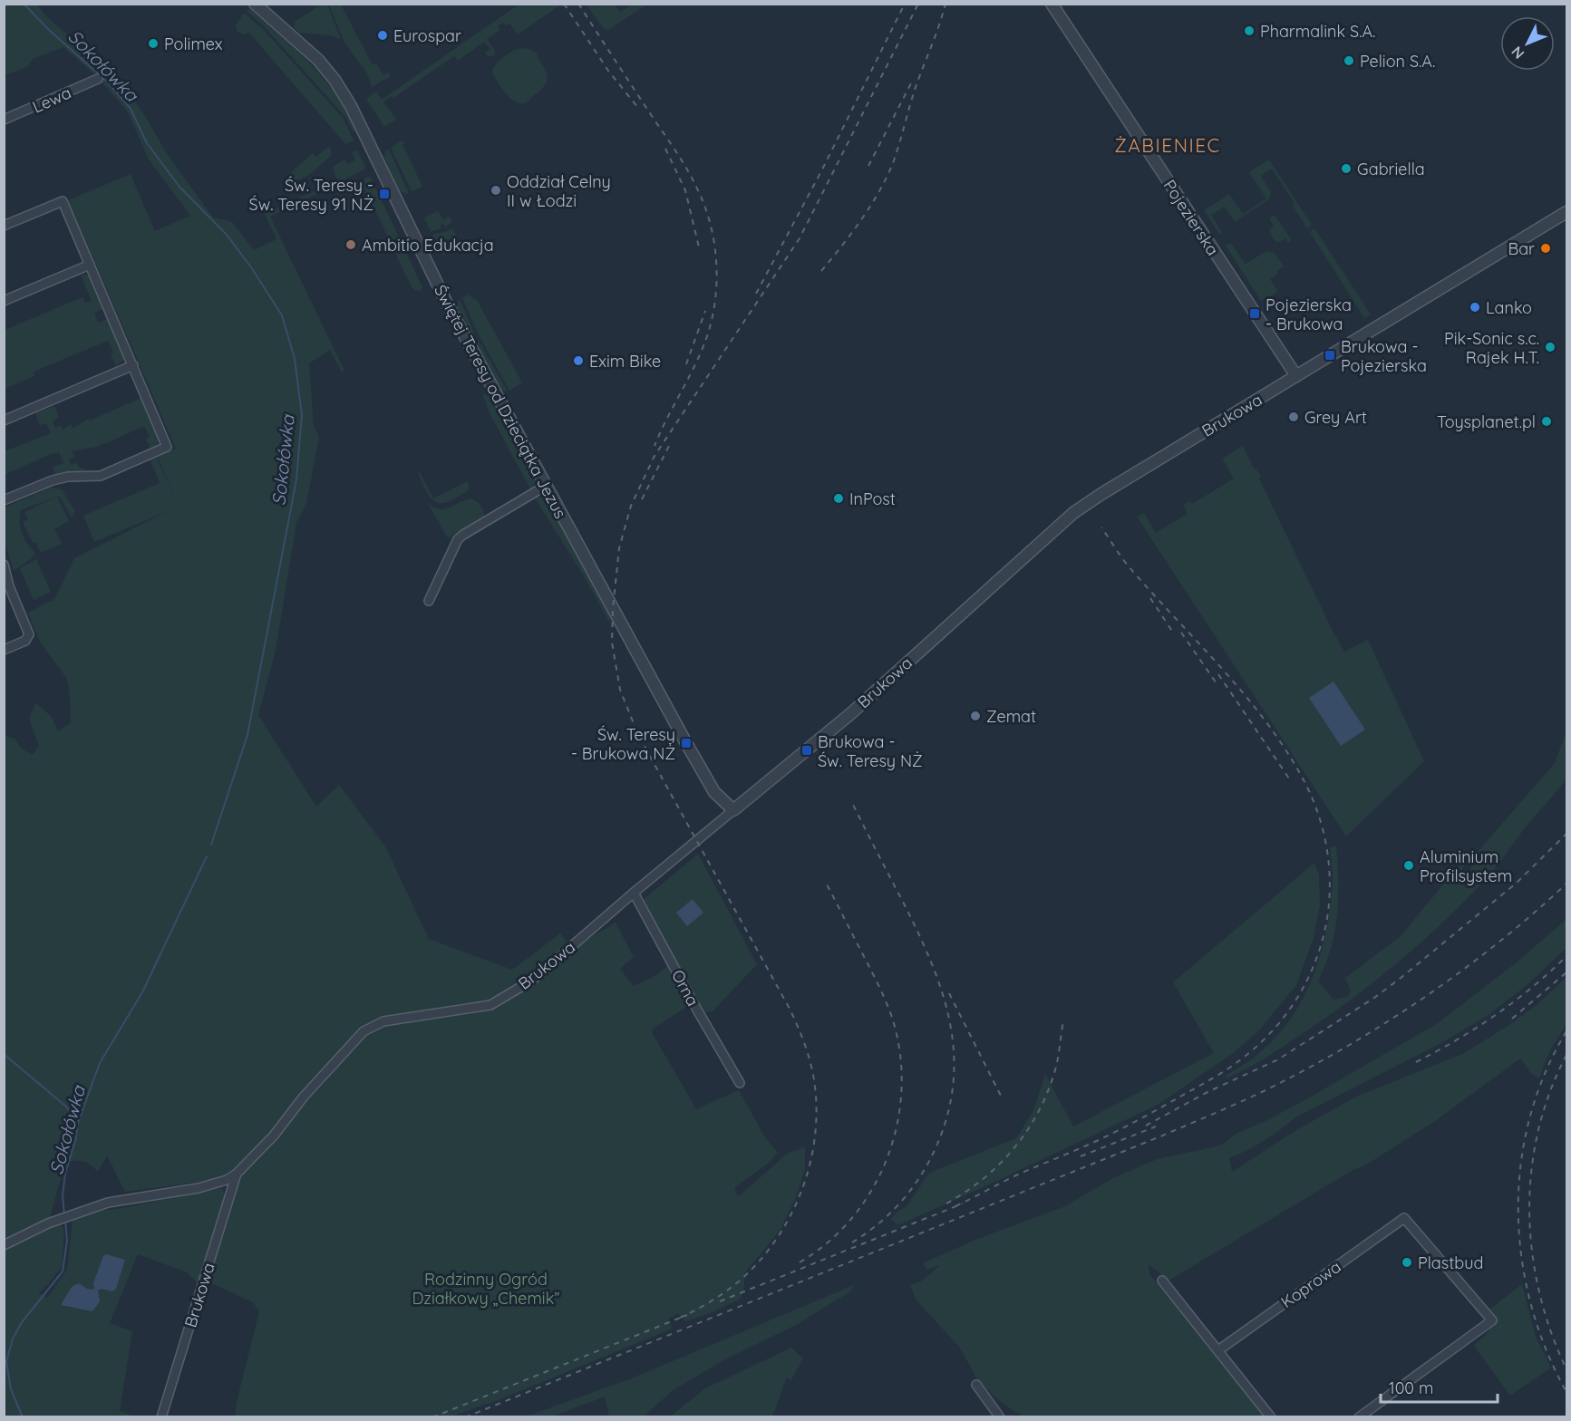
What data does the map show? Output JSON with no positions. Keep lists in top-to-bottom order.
{
  "streets": {
    "street": [
      "Lewa",
      "Pojezierska",
      "Świętej Teresy od Dzieciątka Jezus",
      "Brukowa",
      "Orna",
      "Koprowa"
    ]
  },
  "crossings": [
    ["Pojezierska", "Brukowa"],
    ["Świętej Teresy od Dzieciątka Jezus", "Brukowa"],
    ["Brukowa", "Orna"]
  ],
  "districts": ["ŻABIENIEC"],
  "water": ["Sokołówka"],
  "parks": ["Rodzinny Ogród Działkowy „Chemik”"],
  "places": {
    "other": [
      "Pharmalink S.A.",
      "Eurospar",
      "Polimex",
      "Pelion S.A.",
      "Gabriella",
      "Oddział Celny II w Łodzi",
      "Ambitio Edukacja",
      "Bar",
      "Lanko",
      "Pik-Sonic s.c. Rajek H.T.",
      "Exim Bike",
      "Grey Art",
      "Toysplanet.pl",
      "InPost",
      "Zemat",
      "Aluminium Profilsystem",
      "Plastbud"
    ],
    "transit": [
      "Św. Teresy - Św. Teresy 91 NŻ",
      "Pojezierska - Brukowa",
      "Brukowa - Pojezierska",
      "Św. Teresy - Brukowa NŻ",
      "Brukowa - Św. Teresy NŻ"
    ]
  },
  "scale_bar": "100 m",
  "north": "bottom left"
}
